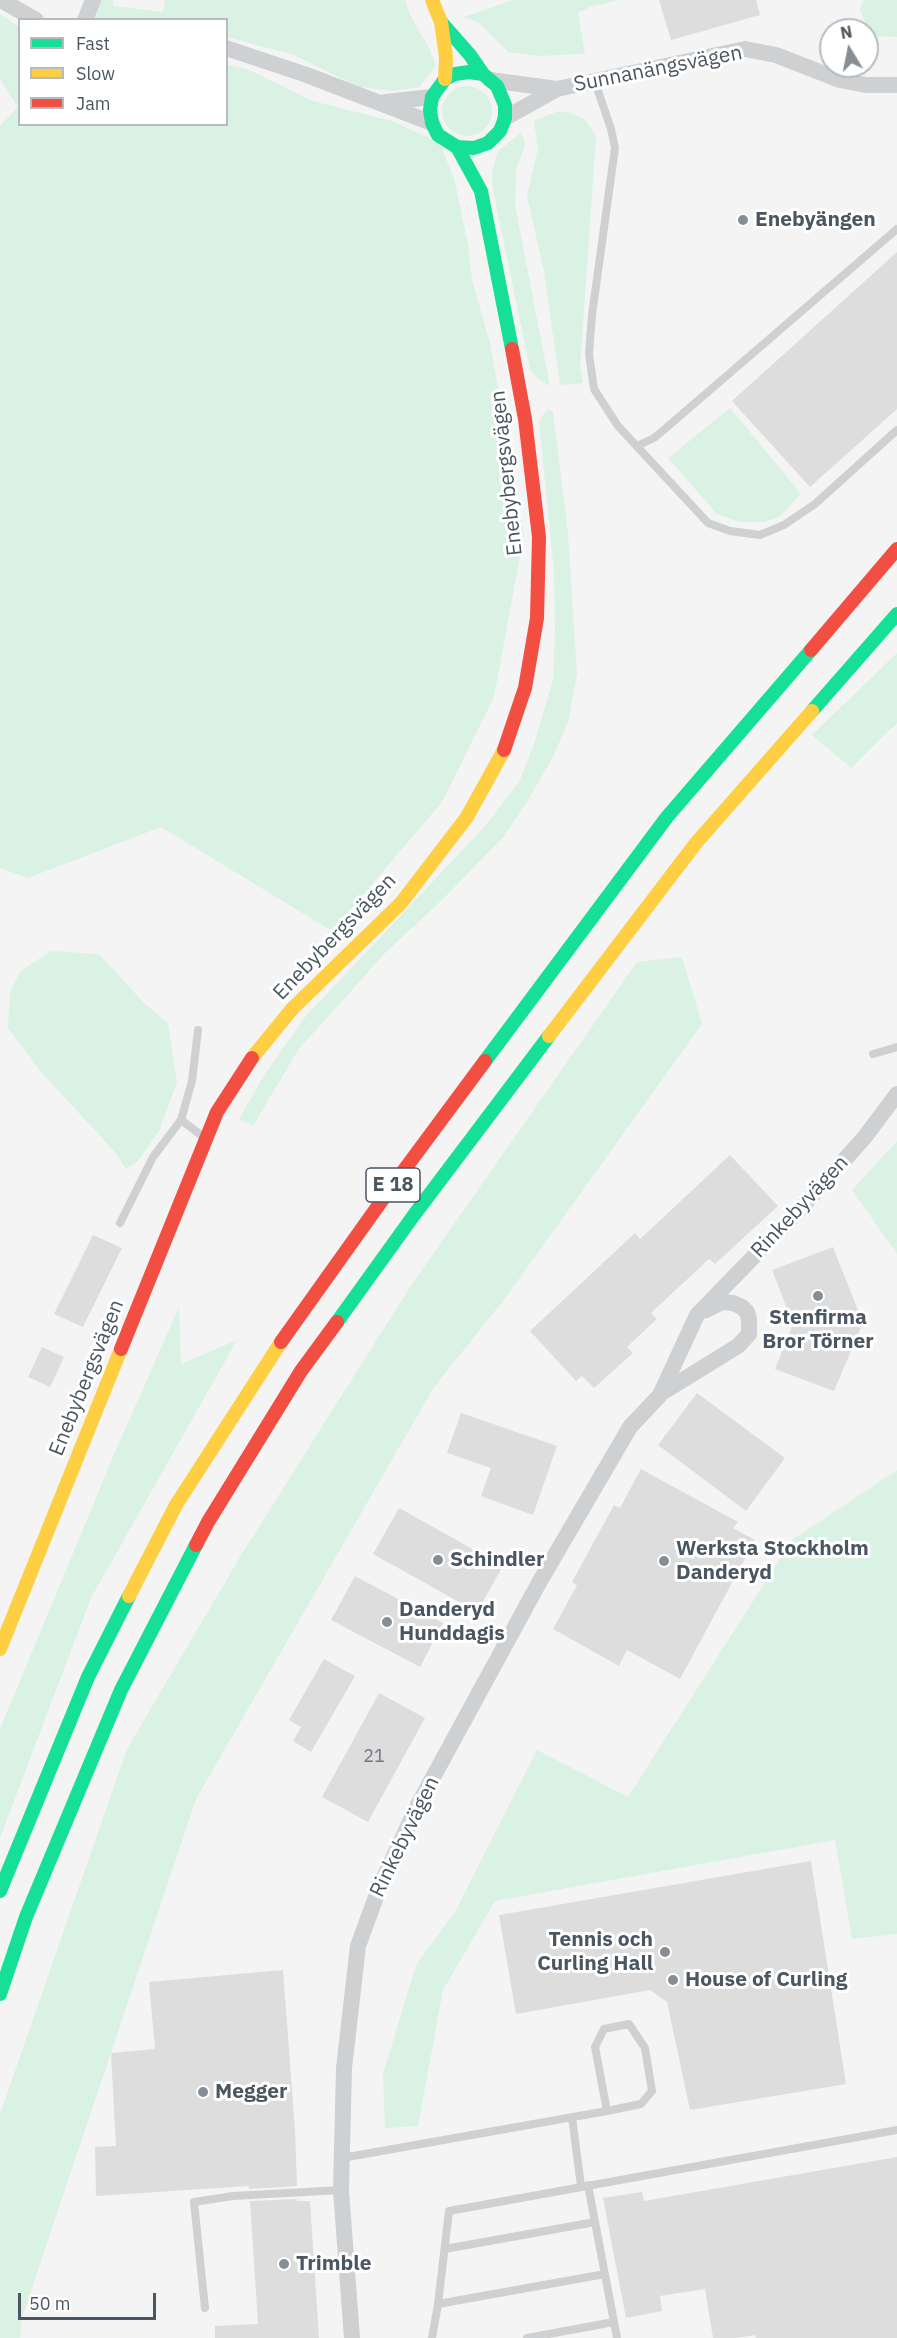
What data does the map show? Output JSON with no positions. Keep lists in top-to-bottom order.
{
  "streets": {
    "main road": ["Enebybergsvägen", "E 18"],
    "street": ["Sunnanängsvägen", "Rinkebyvägen"]
  },
  "crossings": [
    ["Sunnanängsvägen", "Enebybergsvägen"]
  ],
  "places": [
    "Enebyängen",
    "Stenfirma Bror Törner",
    "Schindler",
    "Werksta Stockholm Danderyd",
    "Danderyd Hunddagis",
    "Tennis och Curling Hall",
    "House of Curling",
    "Megger",
    "Trimble"
  ],
  "house_numbers": ["21"],
  "legend": ["Fast", "Slow", "Jam"],
  "scale_bar": "50 m",
  "north": "top"
}
